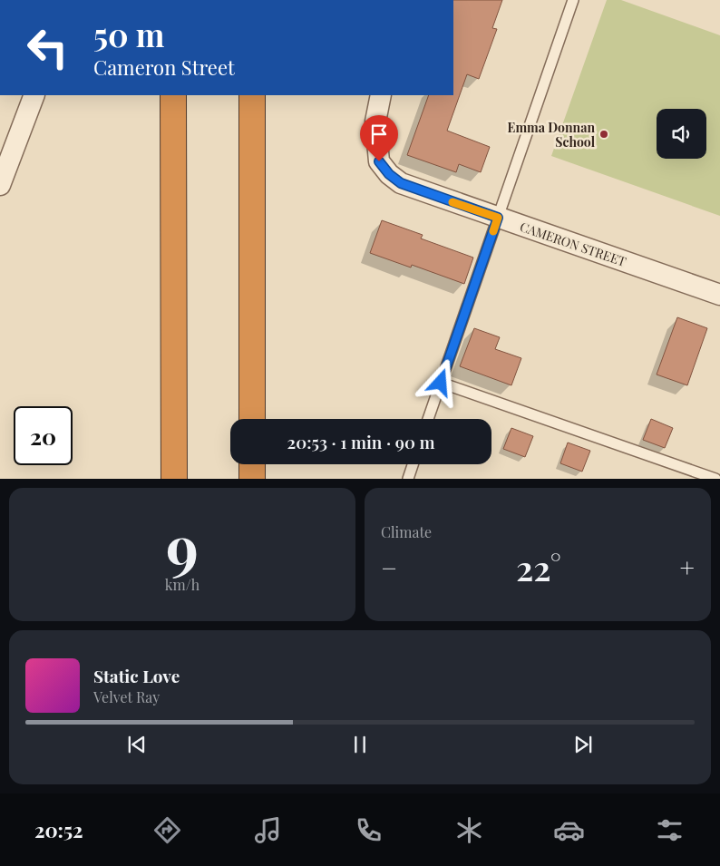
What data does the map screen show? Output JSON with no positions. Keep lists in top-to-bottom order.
{
  "streets": {
    "street": ["CAMERON STREET"]
  },
  "places": ["Emma Donnan School"],
  "page": {
    "turn": ["50 m", "Cameron Street"],
    "limit": "20",
    "trip": "20:53 · 1 min · 90 m",
    "tile": [
      ["9", "km/h"],
      "Climate"
    ],
    "heat": ["−", "22°", "+"],
    "song": ["Static Love", "Velvet Ray"],
    "tabs": "20:52"
  }
}
